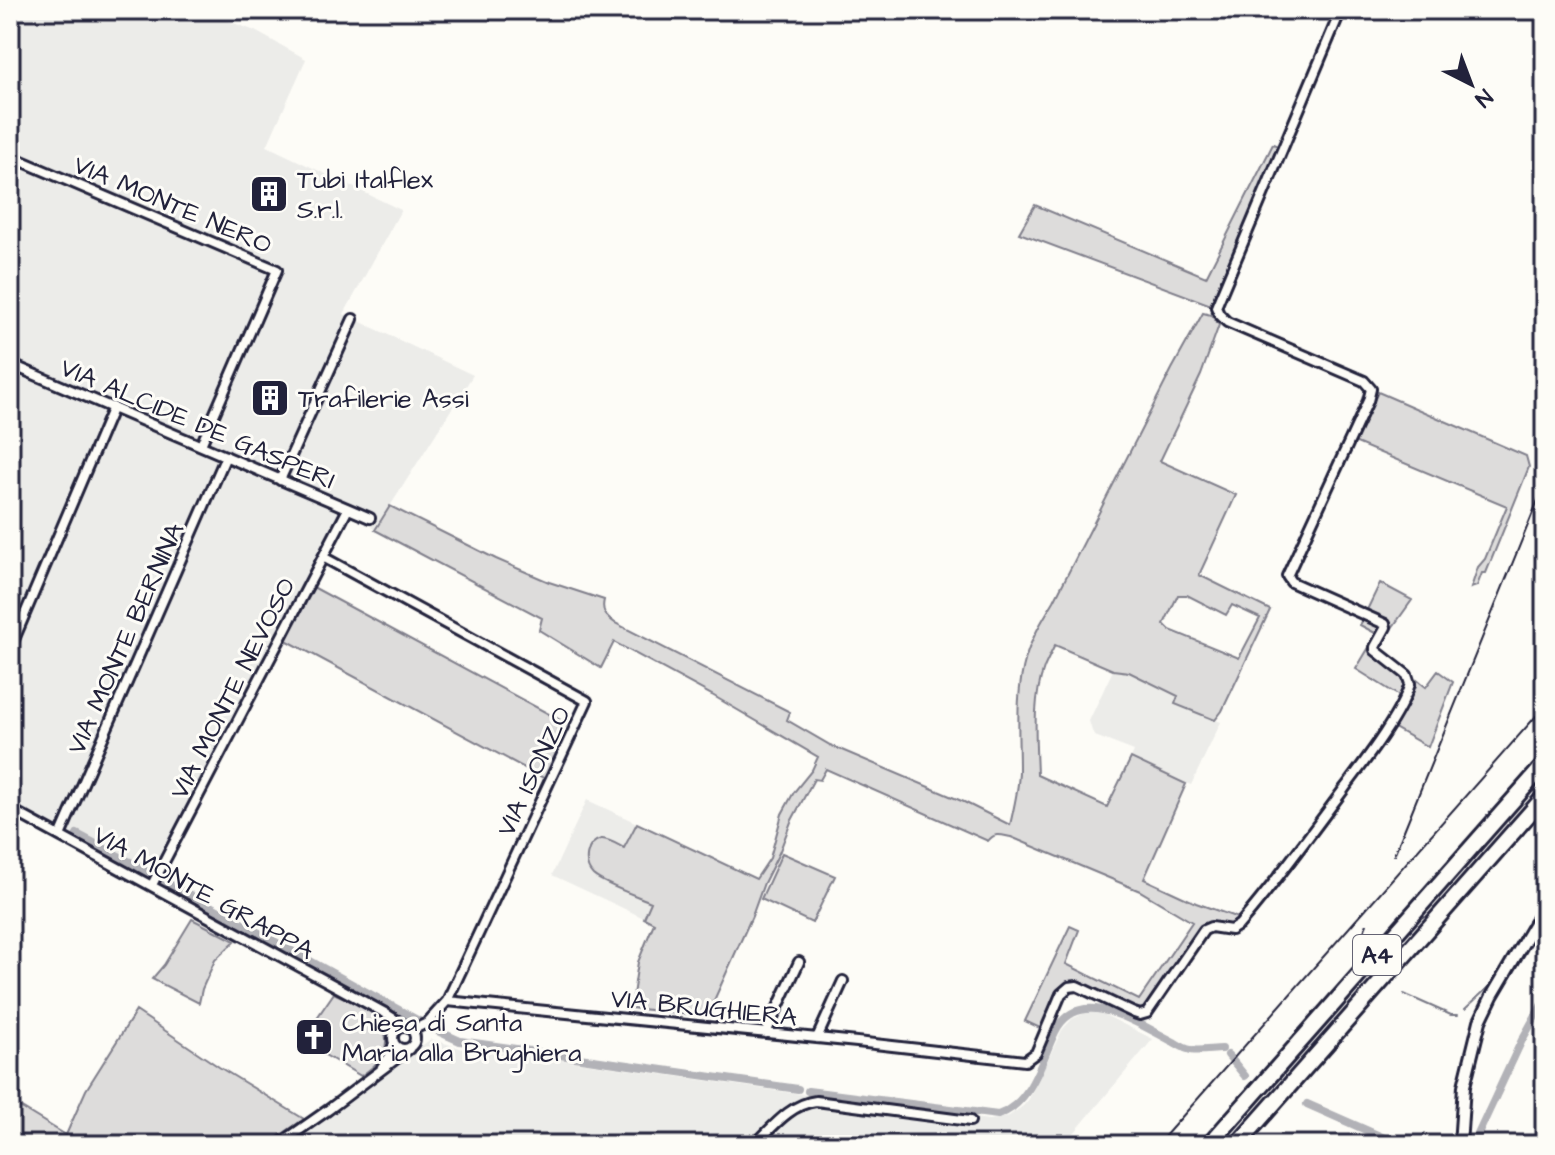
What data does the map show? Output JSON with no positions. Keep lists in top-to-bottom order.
{
  "streets": {
    "highway": ["A4"],
    "street": [
      "VIA MONTE NERO",
      "VIA ALCIDE DE GASPERI",
      "VIA MONTE BERNINA",
      "VIA MONTE NEVOSO",
      "VIA ISONZO",
      "VIA MONTE GRAPPA",
      "VIA BRUGHIERA"
    ]
  },
  "crossings": [
    ["VIA MONTE NERO", "VIA ALCIDE DE GASPERI"],
    ["VIA ALCIDE DE GASPERI", "VIA MONTE BERNINA"],
    ["VIA ALCIDE DE GASPERI", "VIA MONTE NEVOSO"],
    ["VIA MONTE BERNINA", "VIA MONTE GRAPPA"],
    ["VIA MONTE NEVOSO", "VIA ISONZO"],
    ["VIA MONTE NEVOSO", "VIA MONTE GRAPPA"],
    ["VIA ISONZO", "VIA BRUGHIERA"]
  ],
  "places": {
    "building": ["Tubi Italflex S.r.l.", "Trafilerie Assi"],
    "church": ["Chiesa di Santa Maria alla Brughiera"]
  },
  "north": "bottom right"
}
